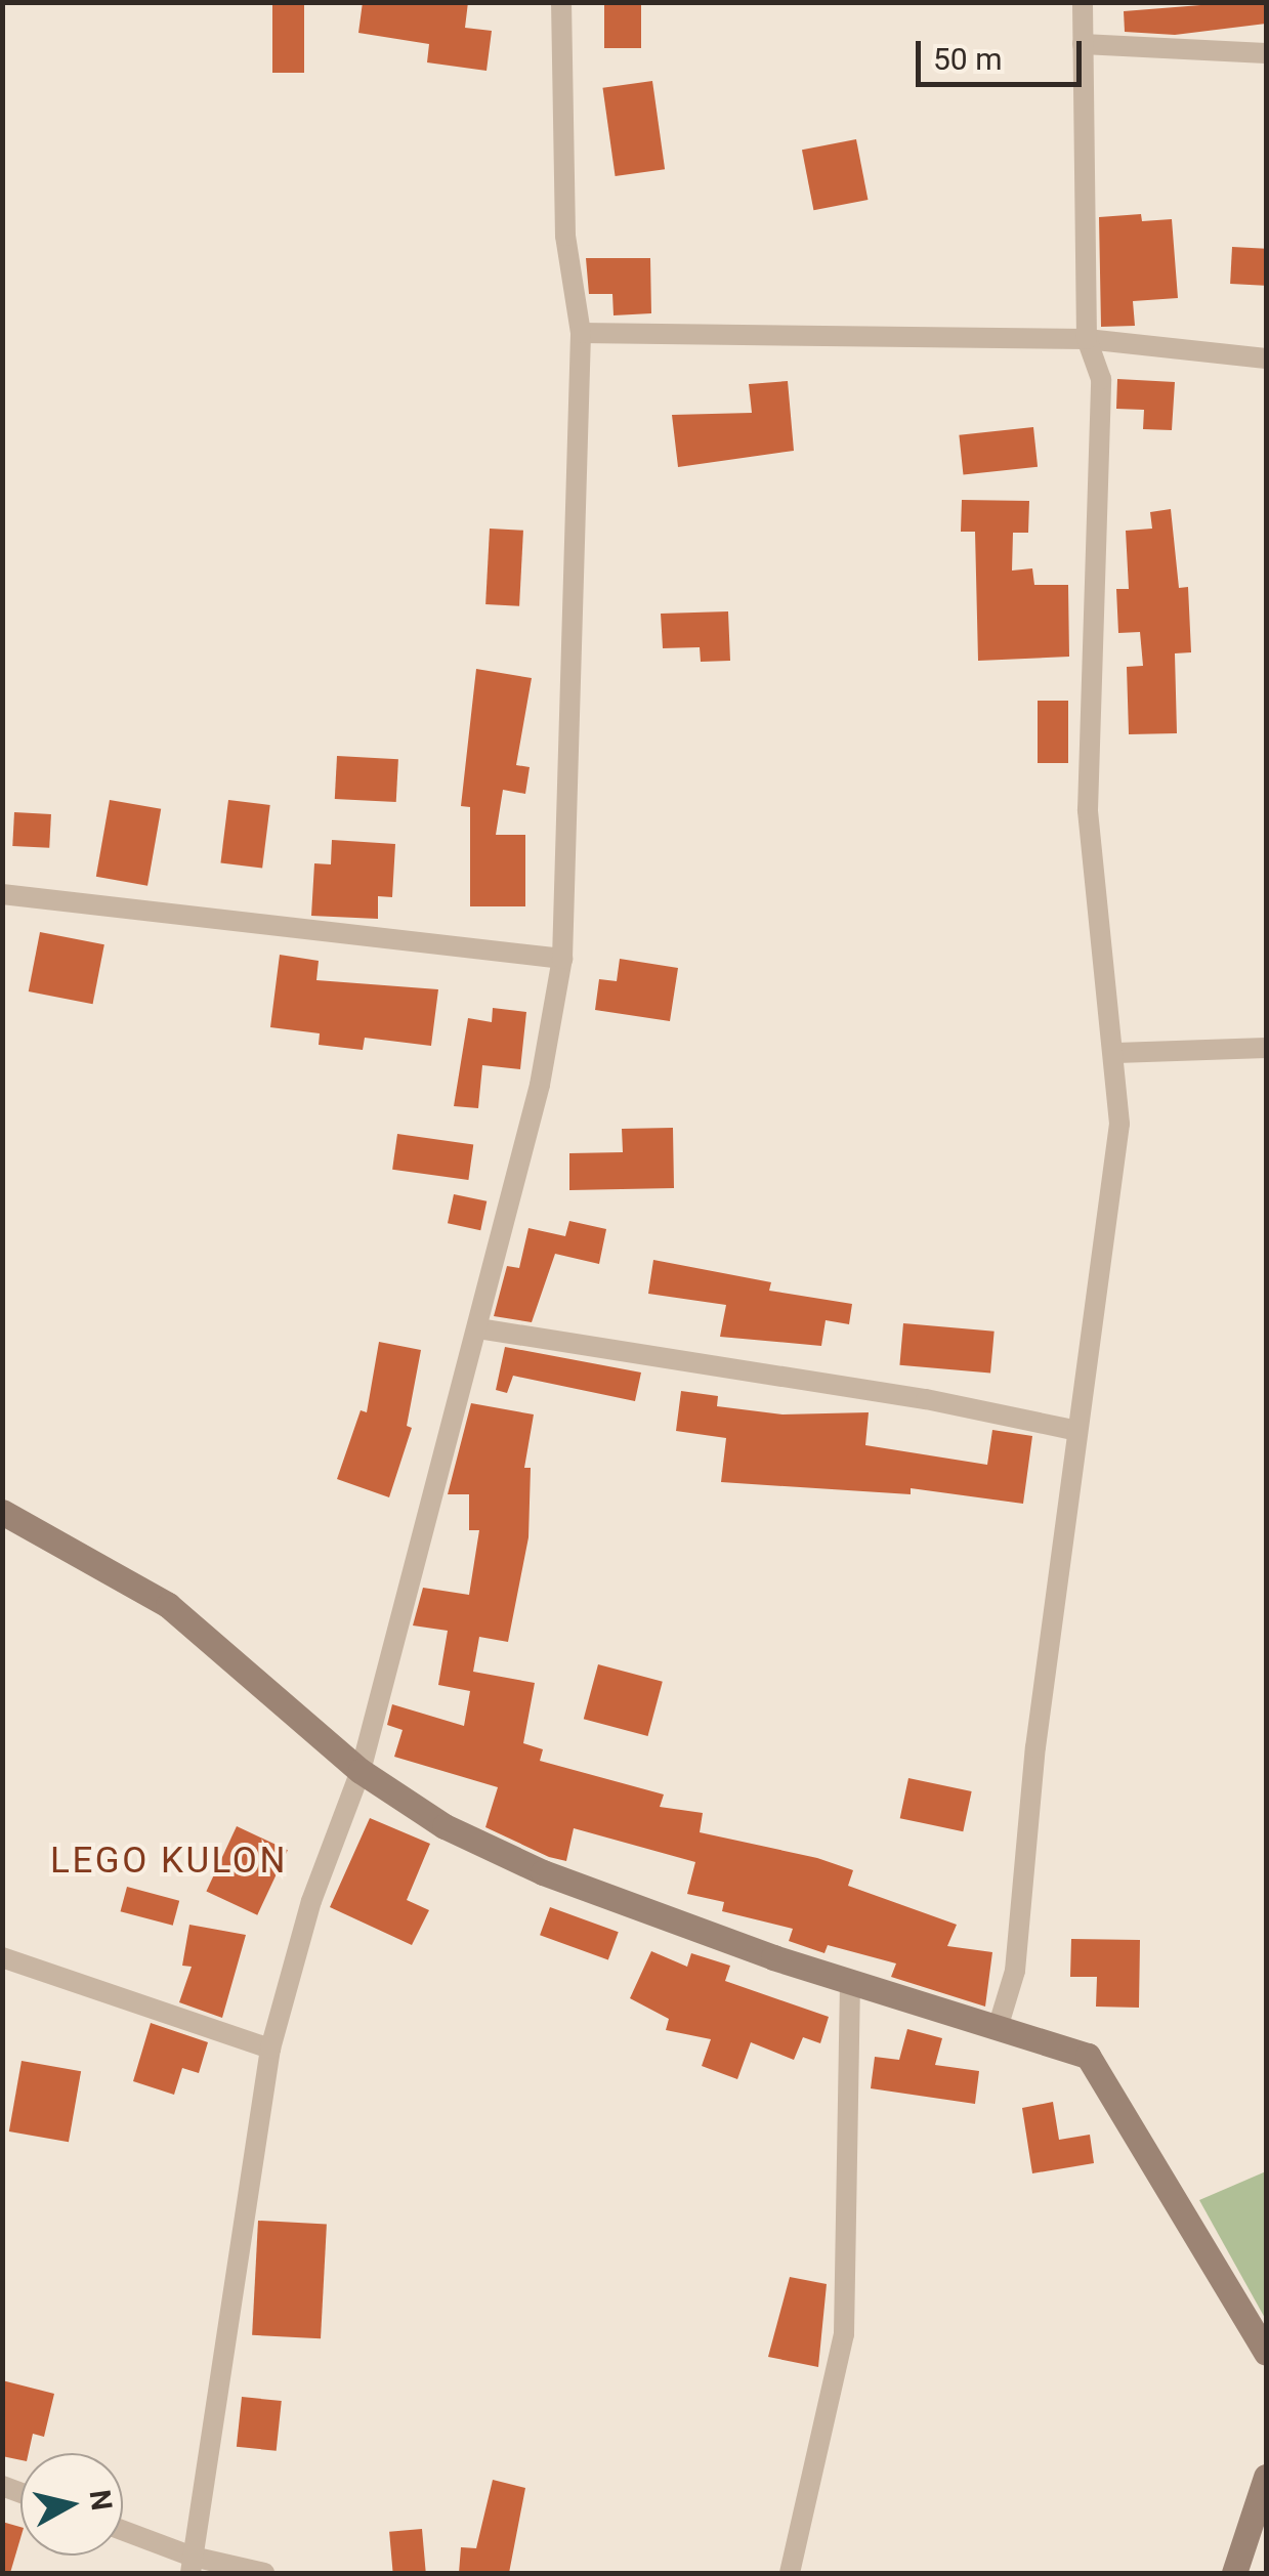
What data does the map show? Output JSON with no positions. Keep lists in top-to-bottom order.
{
  "districts": ["LEGO KULON"],
  "scale_bar": "50 m",
  "north": "right"
}
